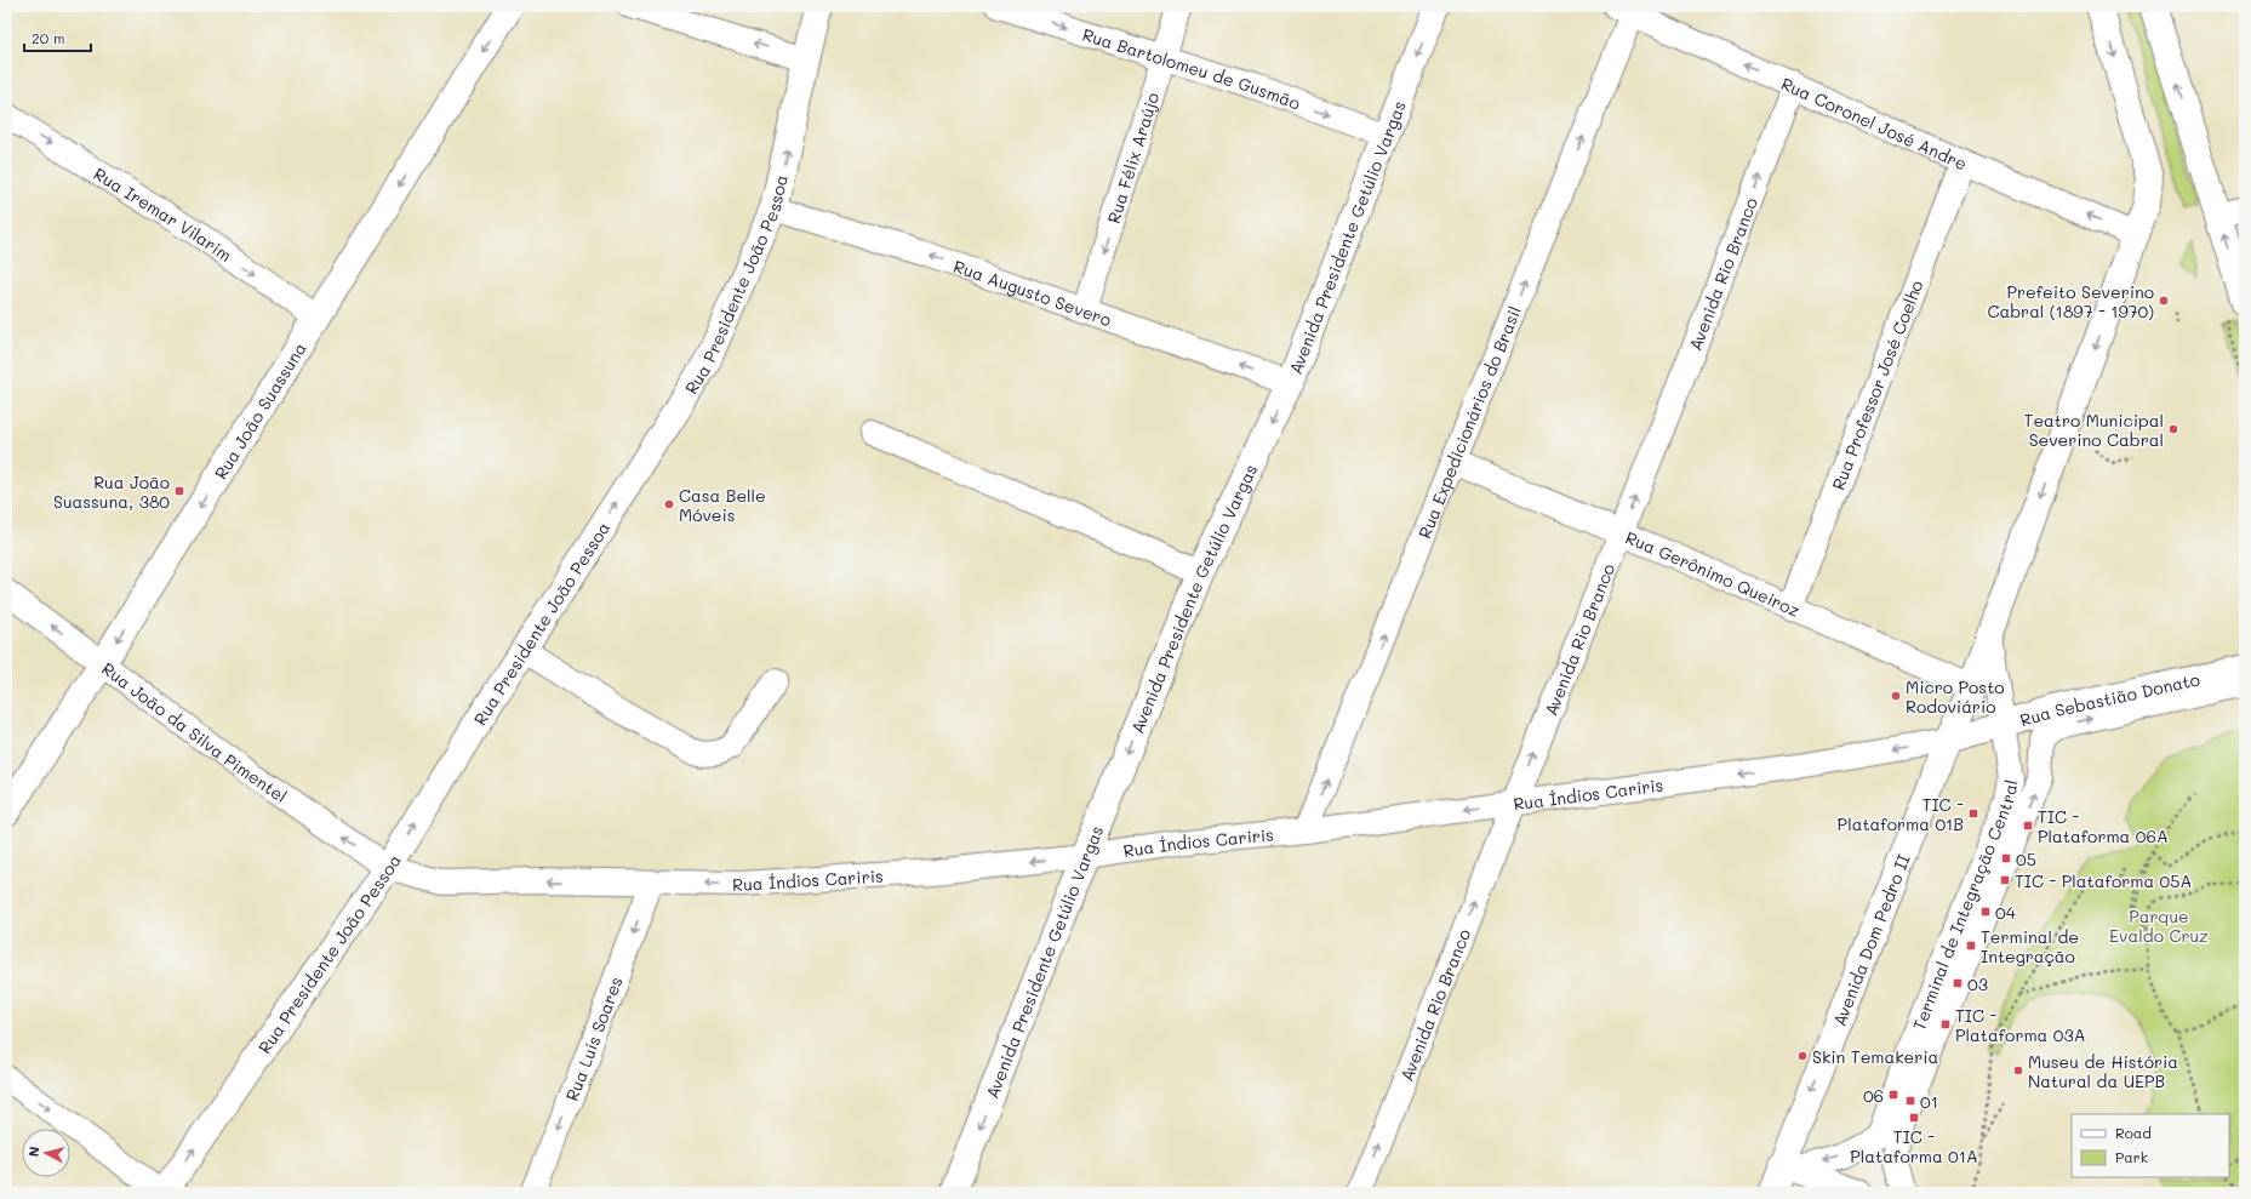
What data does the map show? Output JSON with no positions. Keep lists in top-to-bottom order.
{
  "streets": {
    "main road": [
      "Avenida Presidente Getúlio Vargas",
      "Rua Presidente João Pessoa",
      "Rua João Suassuna",
      "Rua Sebastião Donato",
      "Avenida Dom Pedro II"
    ],
    "street": [
      "Rua Bartolomeu de Gusmão",
      "Rua Coronel José Andre",
      "Rua Félix Araújo",
      "Rua Iremar Vilarim",
      "Avenida Rio Branco",
      "Rua Augusto Severo",
      "Rua Professor José Coelho",
      "Rua Expedicionários do Brasil",
      "Rua Gerônimo Queiroz",
      "Rua João da Silva Pimentel",
      "Rua Índios Cariris",
      "Terminal de Integração Central",
      "Rua Luís Soares"
    ]
  },
  "crossings": [
    ["Rua Bartolomeu de Gusmão", "Rua Félix Araújo"],
    ["Rua Bartolomeu de Gusmão", "Avenida Presidente Getúlio Vargas"],
    ["Rua Coronel José Andre", "Avenida Rio Branco"],
    ["Rua Coronel José Andre", "Rua Professor José Coelho"],
    ["Rua Coronel José Andre", "Rua Expedicionários do Brasil"],
    ["Rua Coronel José Andre", "Avenida Dom Pedro II"],
    ["Rua Félix Araújo", "Rua Augusto Severo"],
    ["Rua Iremar Vilarim", "Rua João Suassuna"],
    ["Avenida Presidente Getúlio Vargas", "Rua Augusto Severo"],
    ["Avenida Presidente Getúlio Vargas", "Rua Índios Cariris"],
    ["Avenida Rio Branco", "Rua Gerônimo Queiroz"],
    ["Avenida Rio Branco", "Rua Índios Cariris"],
    ["Rua Presidente João Pessoa", "Rua Augusto Severo"],
    ["Rua Presidente João Pessoa", "Rua João da Silva Pimentel"],
    ["Rua Presidente João Pessoa", "Rua Índios Cariris"],
    ["Rua Professor José Coelho", "Rua Gerônimo Queiroz"],
    ["Rua João Suassuna", "Rua João da Silva Pimentel"],
    ["Rua Expedicionários do Brasil", "Rua Gerônimo Queiroz"],
    ["Rua Expedicionários do Brasil", "Rua Índios Cariris"],
    ["Rua Gerônimo Queiroz", "Avenida Dom Pedro II"],
    ["Rua Sebastião Donato", "Rua Índios Cariris"],
    ["Rua Sebastião Donato", "Terminal de Integração Central"],
    ["Rua Sebastião Donato", "Avenida Dom Pedro II"],
    ["Rua João da Silva Pimentel", "Rua Índios Cariris"],
    ["Rua Índios Cariris", "Avenida Dom Pedro II"],
    ["Rua Índios Cariris", "Rua Luís Soares"],
    ["Terminal de Integração Central", "Avenida Dom Pedro II"]
  ],
  "one_way": [
    "Rua Bartolomeu de Gusmão",
    "Rua Coronel José Andre",
    "Rua Félix Araújo",
    "Rua Iremar Vilarim",
    "Avenida Presidente Getúlio Vargas",
    "Avenida Rio Branco",
    "Rua Presidente João Pessoa",
    "Rua João Suassuna",
    "Rua Expedicionários do Brasil",
    "Rua João da Silva Pimentel",
    "Rua Índios Cariris",
    "Avenida Dom Pedro II",
    "Rua Luís Soares"
  ],
  "parks": ["Parque Evaldo Cruz"],
  "places": {
    "other": [
      "Prefeito Severino Cabral (1897 - 1970)",
      "Teatro Municipal Severino Cabral",
      "Casa Belle Móveis",
      "Micro Posto Rodoviário",
      "Skin Temakeria",
      "Museu de História Natural da UEPB"
    ],
    "transit": [
      "Rua João Suassuna, 380",
      "TIC - Plataforma 01B",
      "TIC - Plataforma 06A",
      "05",
      "TIC - Plataforma 05A",
      "04",
      "Terminal de Integração",
      "03",
      "TIC - Plataforma 03A",
      "06",
      "01",
      "TIC - Plataforma 01A"
    ]
  },
  "legend": ["Road", "Park"],
  "scale_bar": "20 m",
  "north": "left"
}
